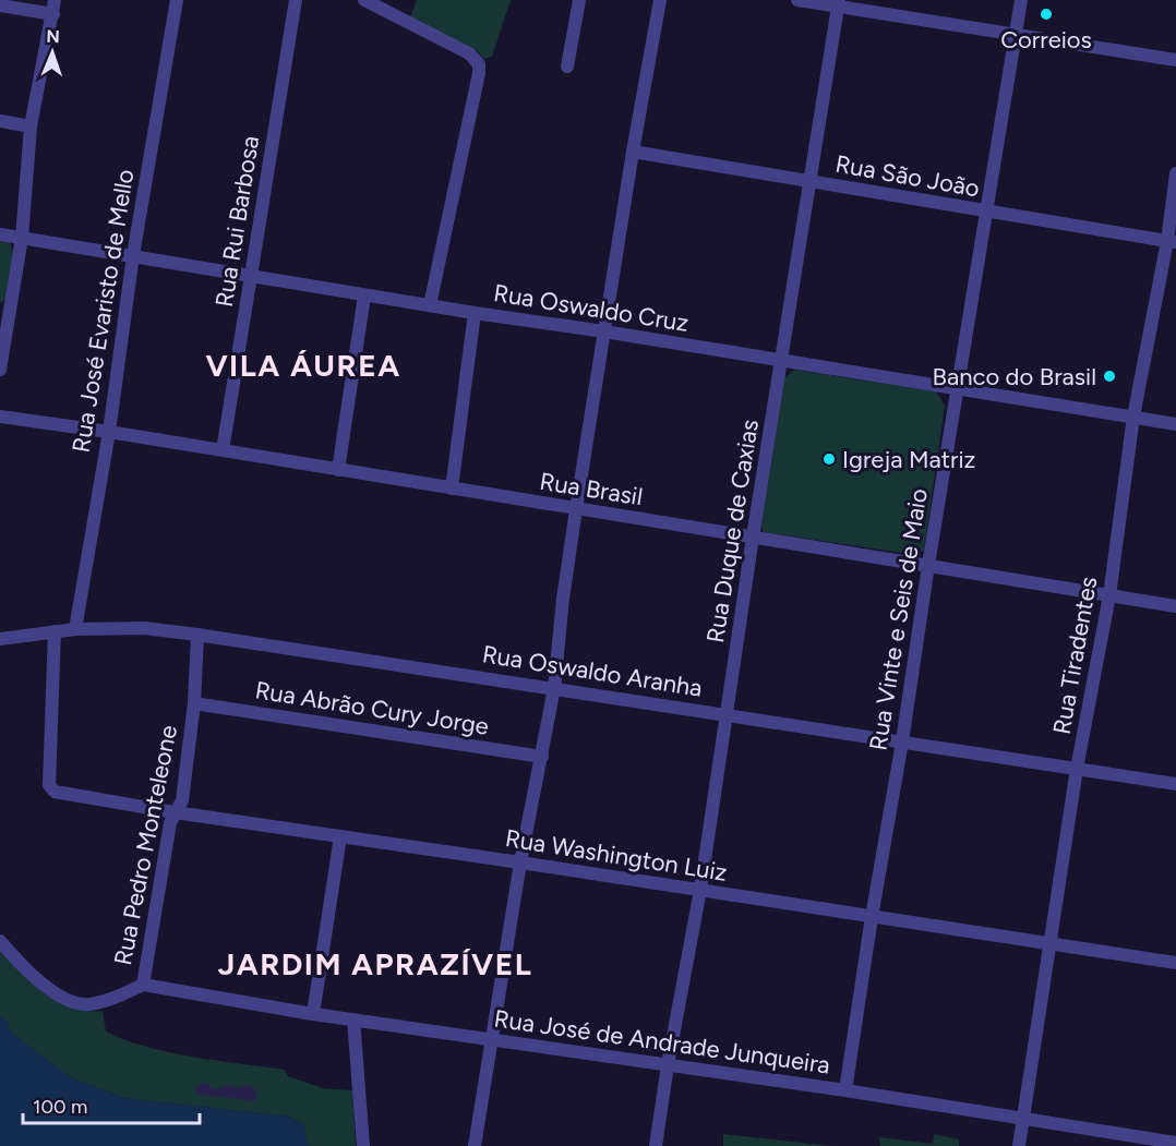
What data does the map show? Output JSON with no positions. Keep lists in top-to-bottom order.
{
  "streets": {
    "street": [
      "Rua São João",
      "Rua Rui Barbosa",
      "Rua Oswaldo Cruz",
      "Rua José Evaristo de Mello",
      "Rua Brasil",
      "Rua Duque de Caxias",
      "Rua Vinte e Seis de Maio",
      "Rua Tiradentes",
      "Rua Oswaldo Aranha",
      "Rua Abrão Cury Jorge",
      "Rua Pedro Monteleone",
      "Rua Washington Luiz",
      "Rua José de Andrade Junqueira"
    ]
  },
  "crossings": [
    ["Rua São João", "Rua Duque de Caxias"],
    ["Rua São João", "Rua Vinte e Seis de Maio"],
    ["Rua São João", "Rua Tiradentes"],
    ["Rua Rui Barbosa", "Rua Oswaldo Cruz"],
    ["Rua Rui Barbosa", "Rua Brasil"],
    ["Rua Oswaldo Cruz", "Rua José Evaristo de Mello"],
    ["Rua Oswaldo Cruz", "Rua Duque de Caxias"],
    ["Rua Oswaldo Cruz", "Rua Vinte e Seis de Maio"],
    ["Rua Oswaldo Cruz", "Rua Tiradentes"],
    ["Rua José Evaristo de Mello", "Rua Brasil"],
    ["Rua José Evaristo de Mello", "Rua Oswaldo Aranha"],
    ["Rua Brasil", "Rua Duque de Caxias"],
    ["Rua Brasil", "Rua Vinte e Seis de Maio"],
    ["Rua Brasil", "Rua Tiradentes"],
    ["Rua Duque de Caxias", "Rua Oswaldo Aranha"],
    ["Rua Duque de Caxias", "Rua Washington Luiz"],
    ["Rua Duque de Caxias", "Rua José de Andrade Junqueira"],
    ["Rua Vinte e Seis de Maio", "Rua Oswaldo Aranha"],
    ["Rua Vinte e Seis de Maio", "Rua Washington Luiz"],
    ["Rua Vinte e Seis de Maio", "Rua José de Andrade Junqueira"],
    ["Rua Tiradentes", "Rua Oswaldo Aranha"],
    ["Rua Tiradentes", "Rua Washington Luiz"],
    ["Rua Tiradentes", "Rua José de Andrade Junqueira"],
    ["Rua Oswaldo Aranha", "Rua Pedro Monteleone"],
    ["Rua Oswaldo Aranha", "Rua Washington Luiz"],
    ["Rua Abrão Cury Jorge", "Rua Pedro Monteleone"],
    ["Rua Pedro Monteleone", "Rua Washington Luiz"],
    ["Rua Pedro Monteleone", "Rua José de Andrade Junqueira"]
  ],
  "districts": ["VILA ÁUREA", "JARDIM APRAZÍVEL"],
  "places": ["Correios", "Banco do Brasil", "Igreja Matriz"],
  "scale_bar": "100 m",
  "north": "top"
}
